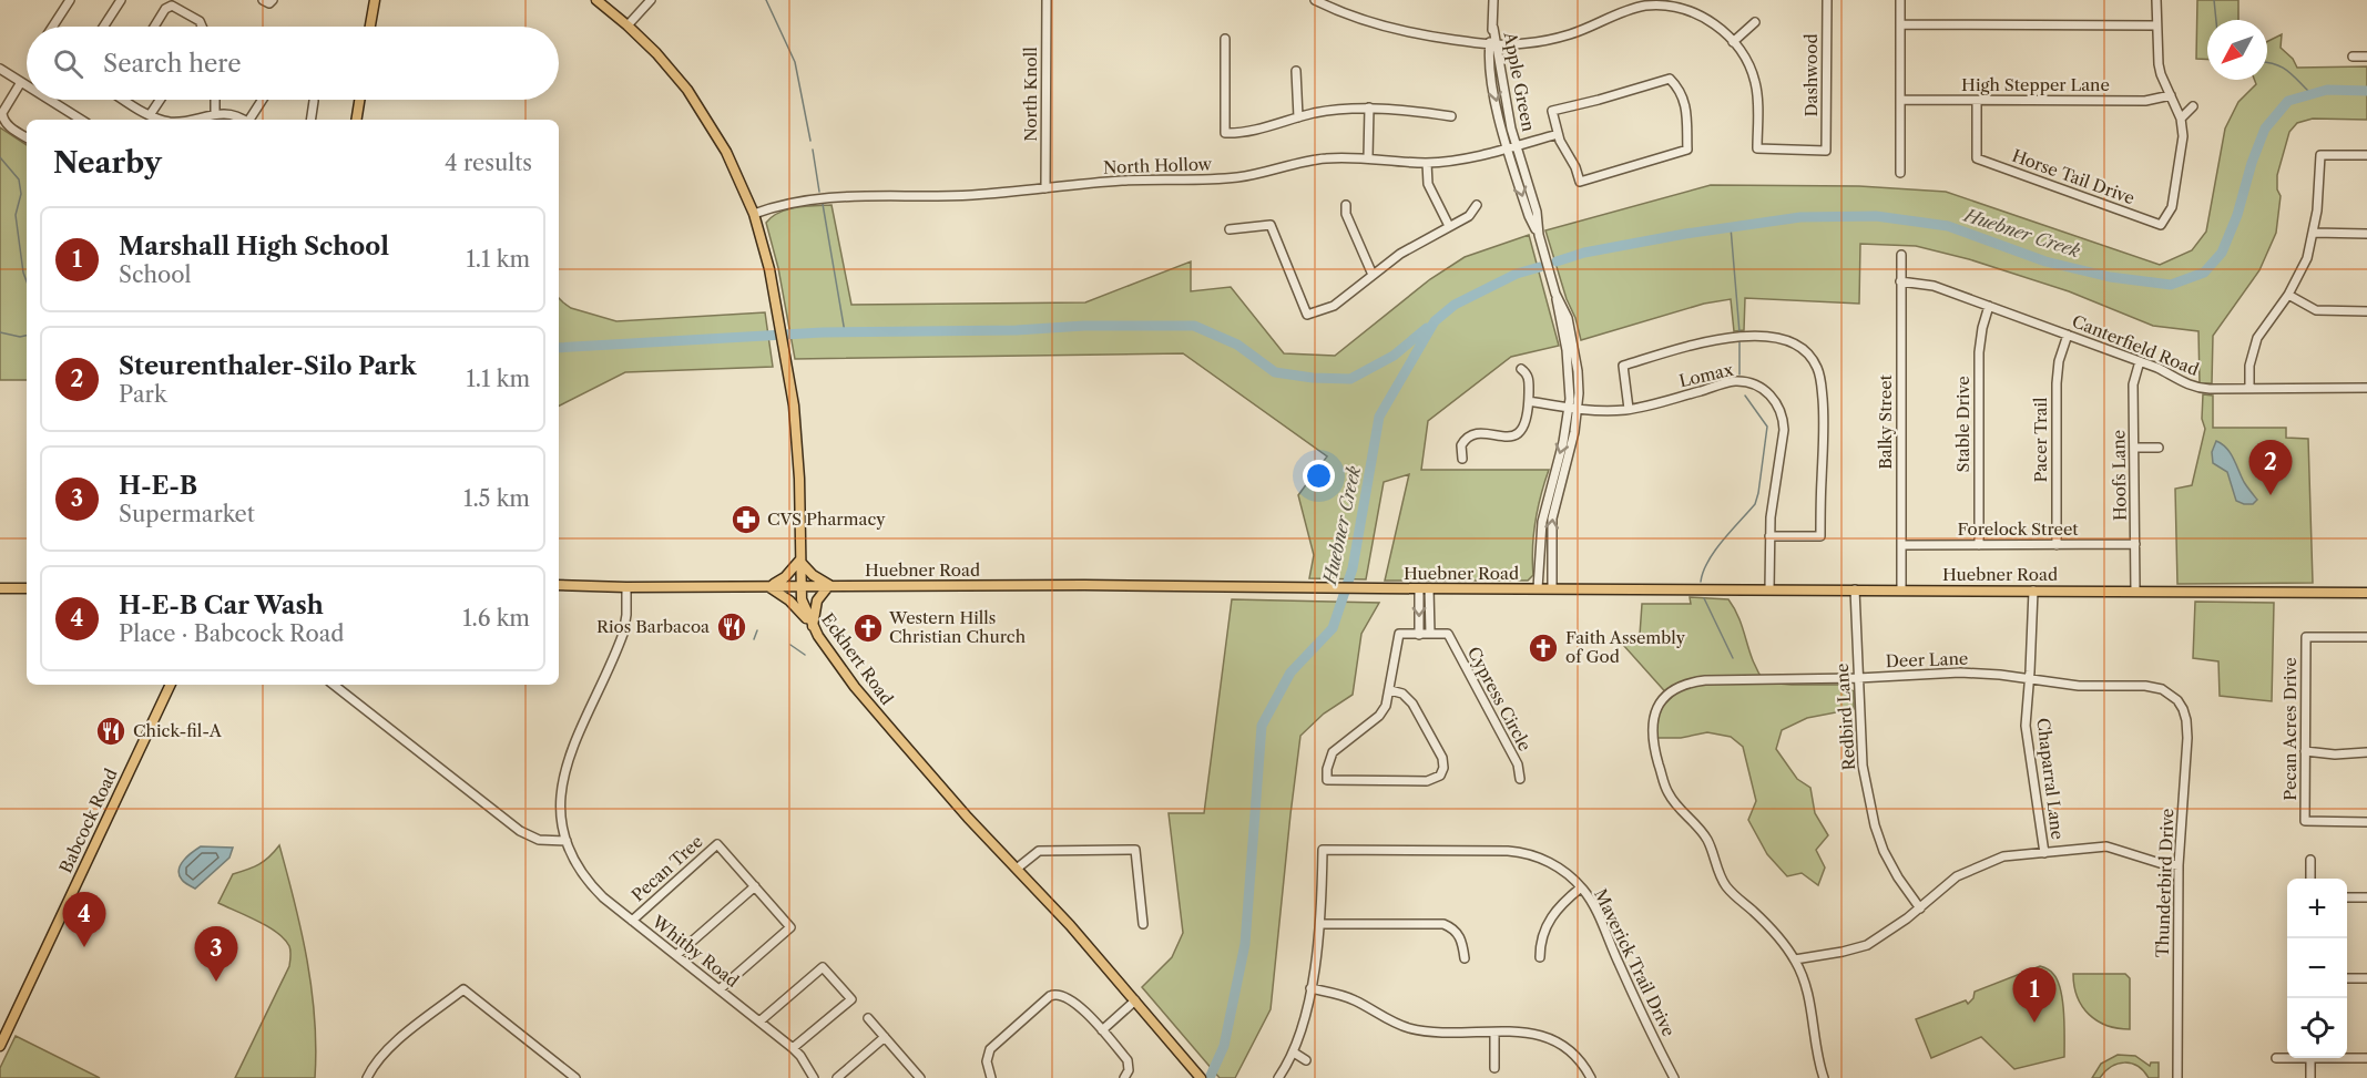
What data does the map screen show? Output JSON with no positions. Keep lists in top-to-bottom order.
{
  "streets": {
    "main road": ["Huebner Road", "Eckhert Road", "Babcock Road"],
    "street": [
      "Dashwood",
      "Apple Green",
      "High Stepper Lane",
      "North Knoll",
      "North Hollow",
      "Horse Tail Drive",
      "Canterfield Road",
      "Lomax",
      "Balky Street",
      "Stable Drive",
      "Pacer Trail",
      "Hoofs Lane",
      "Forelock Street",
      "Deer Lane",
      "Cypress Circle",
      "Redbird Lane",
      "Pecan Acres Drive",
      "Chaparral Lane",
      "Pecan Tree",
      "Thunderbird Drive",
      "Whitby Road",
      "Maverick Trail Drive"
    ]
  },
  "crossings": [
    ["Apple Green", "North Hollow"],
    ["Apple Green", "Lomax"],
    ["Apple Green", "Huebner Road"],
    ["High Stepper Lane", "Horse Tail Drive"],
    ["North Knoll", "North Hollow"],
    ["North Hollow", "Eckhert Road"],
    ["Canterfield Road", "Balky Street"],
    ["Canterfield Road", "Stable Drive"],
    ["Canterfield Road", "Pacer Trail"],
    ["Canterfield Road", "Hoofs Lane"],
    ["Lomax", "Huebner Road"],
    ["Balky Street", "Forelock Street"],
    ["Balky Street", "Huebner Road"],
    ["Stable Drive", "Forelock Street"],
    ["Pacer Trail", "Forelock Street"],
    ["Hoofs Lane", "Forelock Street"],
    ["Hoofs Lane", "Huebner Road"],
    ["Huebner Road", "Eckhert Road"],
    ["Huebner Road", "Redbird Lane"],
    ["Huebner Road", "Chaparral Lane"],
    ["Huebner Road", "Whitby Road"],
    ["Deer Lane", "Redbird Lane"],
    ["Deer Lane", "Chaparral Lane"],
    ["Deer Lane", "Thunderbird Drive"],
    ["Pecan Tree", "Whitby Road"]
  ],
  "water": ["Huebner Creek"],
  "places": {
    "pharmacy": ["CVS Pharmacy"],
    "restaurant": ["Rios Barbacoa", "Chick-fil-A"],
    "church": ["Western Hills Christian Church", "Faith Assembly of God"]
  },
  "north": "bottom left",
  "page": {
    "search": "Search here",
    "heading": ["Nearby", "4 results"],
    "list": [
      {
        "mark": "1",
        "name": "Marshall High School",
        "note": "School",
        "value": "1.1 km"
      },
      {
        "mark": "2",
        "name": "Steurenthaler-Silo Park",
        "note": "Park",
        "value": "1.1 km"
      },
      {
        "mark": "3",
        "name": "H-E-B",
        "note": "Supermarket",
        "value": "1.5 km"
      },
      {
        "mark": "4",
        "name": "H-E-B Car Wash",
        "note": "Place · Babcock Road",
        "value": "1.6 km"
      }
    ],
    "pins": [
      "2",
      "4",
      "3",
      "1"
    ],
    "map_buttons": ["+", "−"]
  }
}
